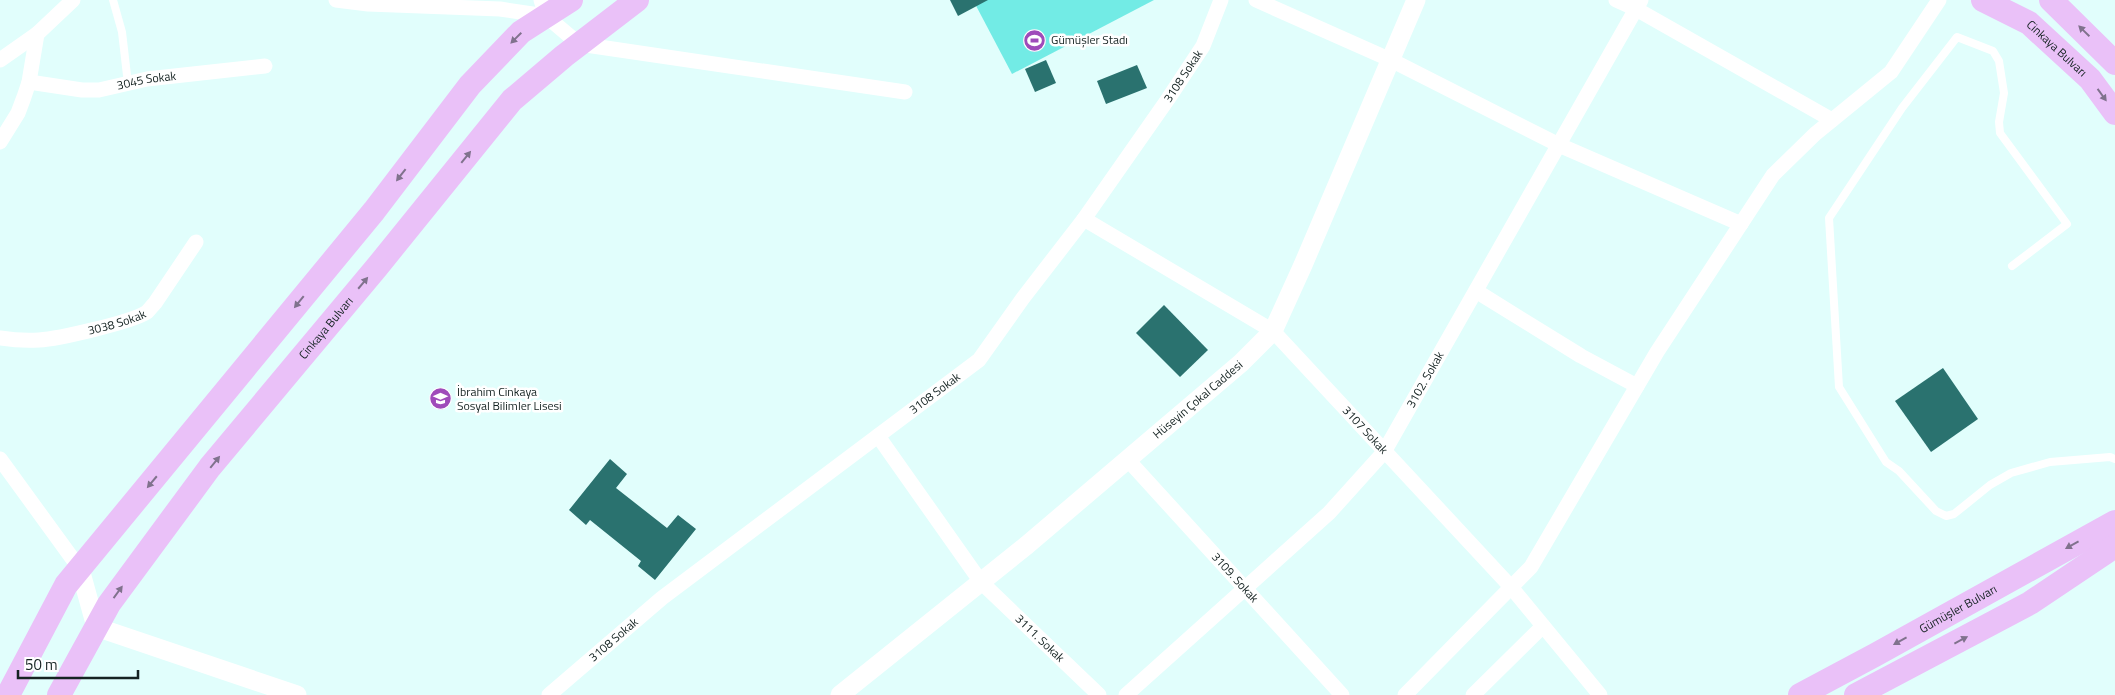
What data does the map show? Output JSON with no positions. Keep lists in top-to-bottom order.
{
  "streets": {
    "main road": ["Cinkaya Bulvarı", "Gümüşler Bulvarı"],
    "street": [
      "3108 Sokak",
      "3045 Sokak",
      "3038 Sokak",
      "3102. Sokak",
      "Hüseyin Çokal Caddesi",
      "3107 Sokak",
      "3109. Sokak",
      "3111. Sokak"
    ]
  },
  "crossings": [
    ["3108 Sokak", "3107 Sokak"],
    ["3108 Sokak", "3111. Sokak"],
    ["3102. Sokak", "3107 Sokak"],
    ["3102. Sokak", "3109. Sokak"],
    ["Hüseyin Çokal Caddesi", "3107 Sokak"],
    ["Hüseyin Çokal Caddesi", "3109. Sokak"],
    ["Hüseyin Çokal Caddesi", "3111. Sokak"]
  ],
  "places": {
    "sports": ["Gümüşler Stadı"],
    "school or university": ["İbrahim Cinkaya Sosyal Bilimler Lisesi"]
  },
  "scale_bar": "50 m"
}
